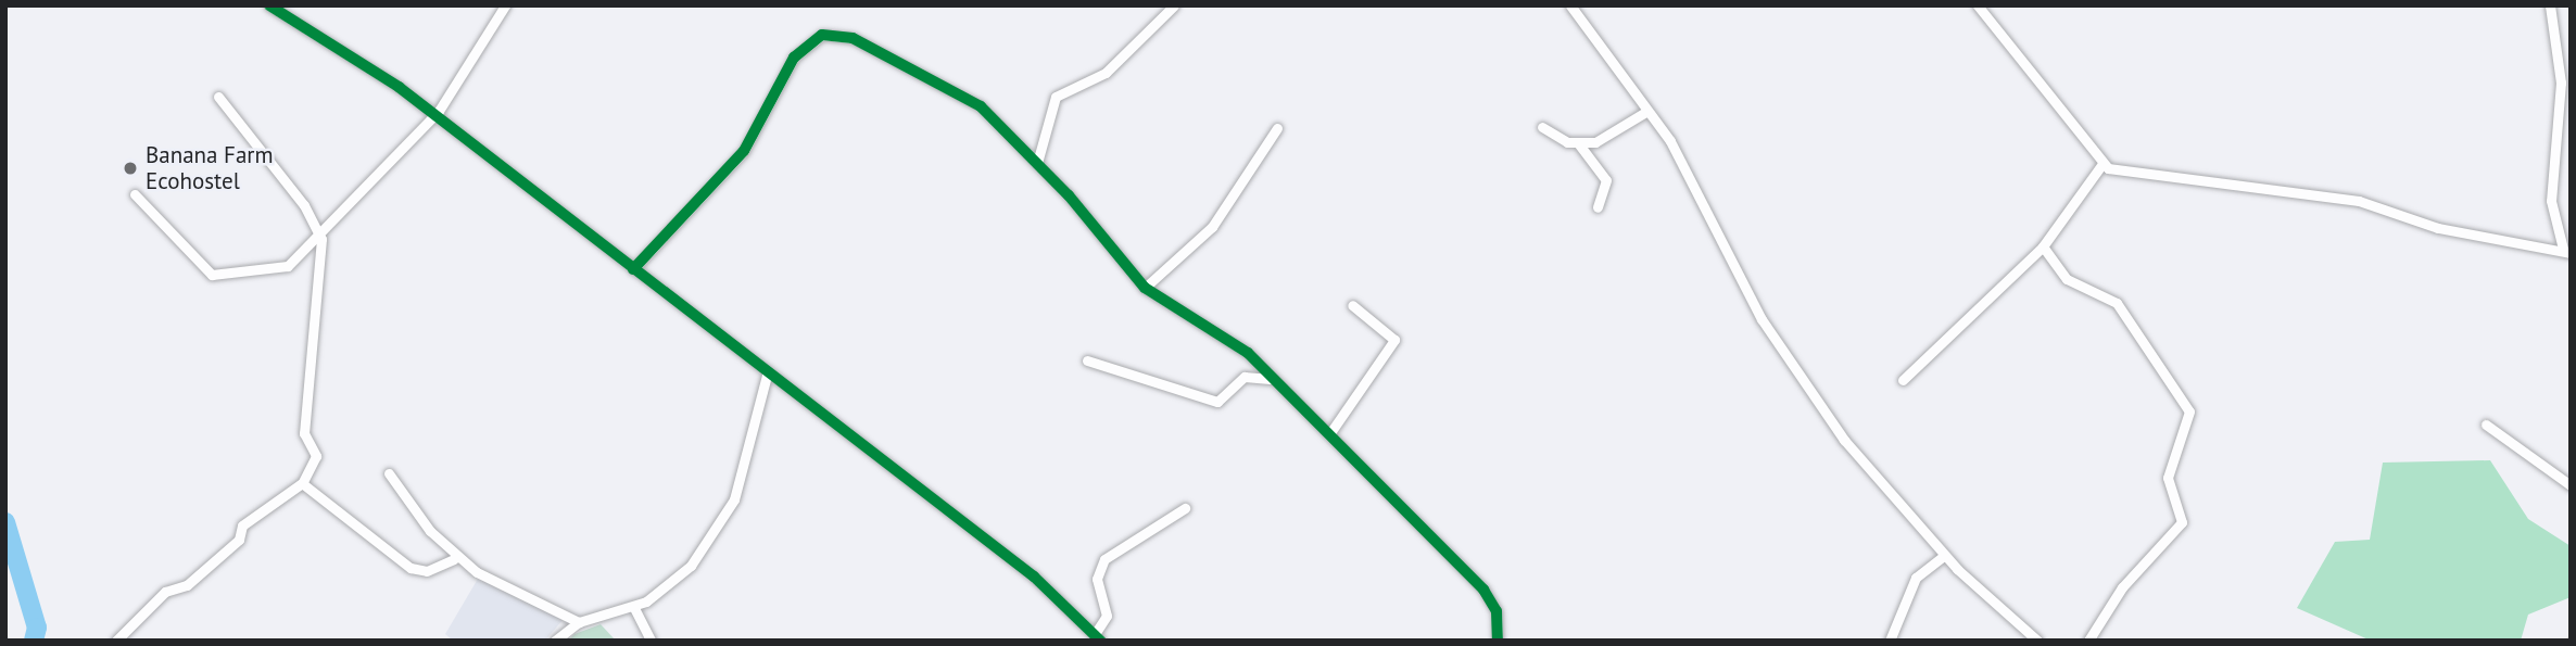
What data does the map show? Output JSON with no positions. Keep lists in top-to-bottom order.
{
  "places": ["Banana Farm Ecohostel"]
}
